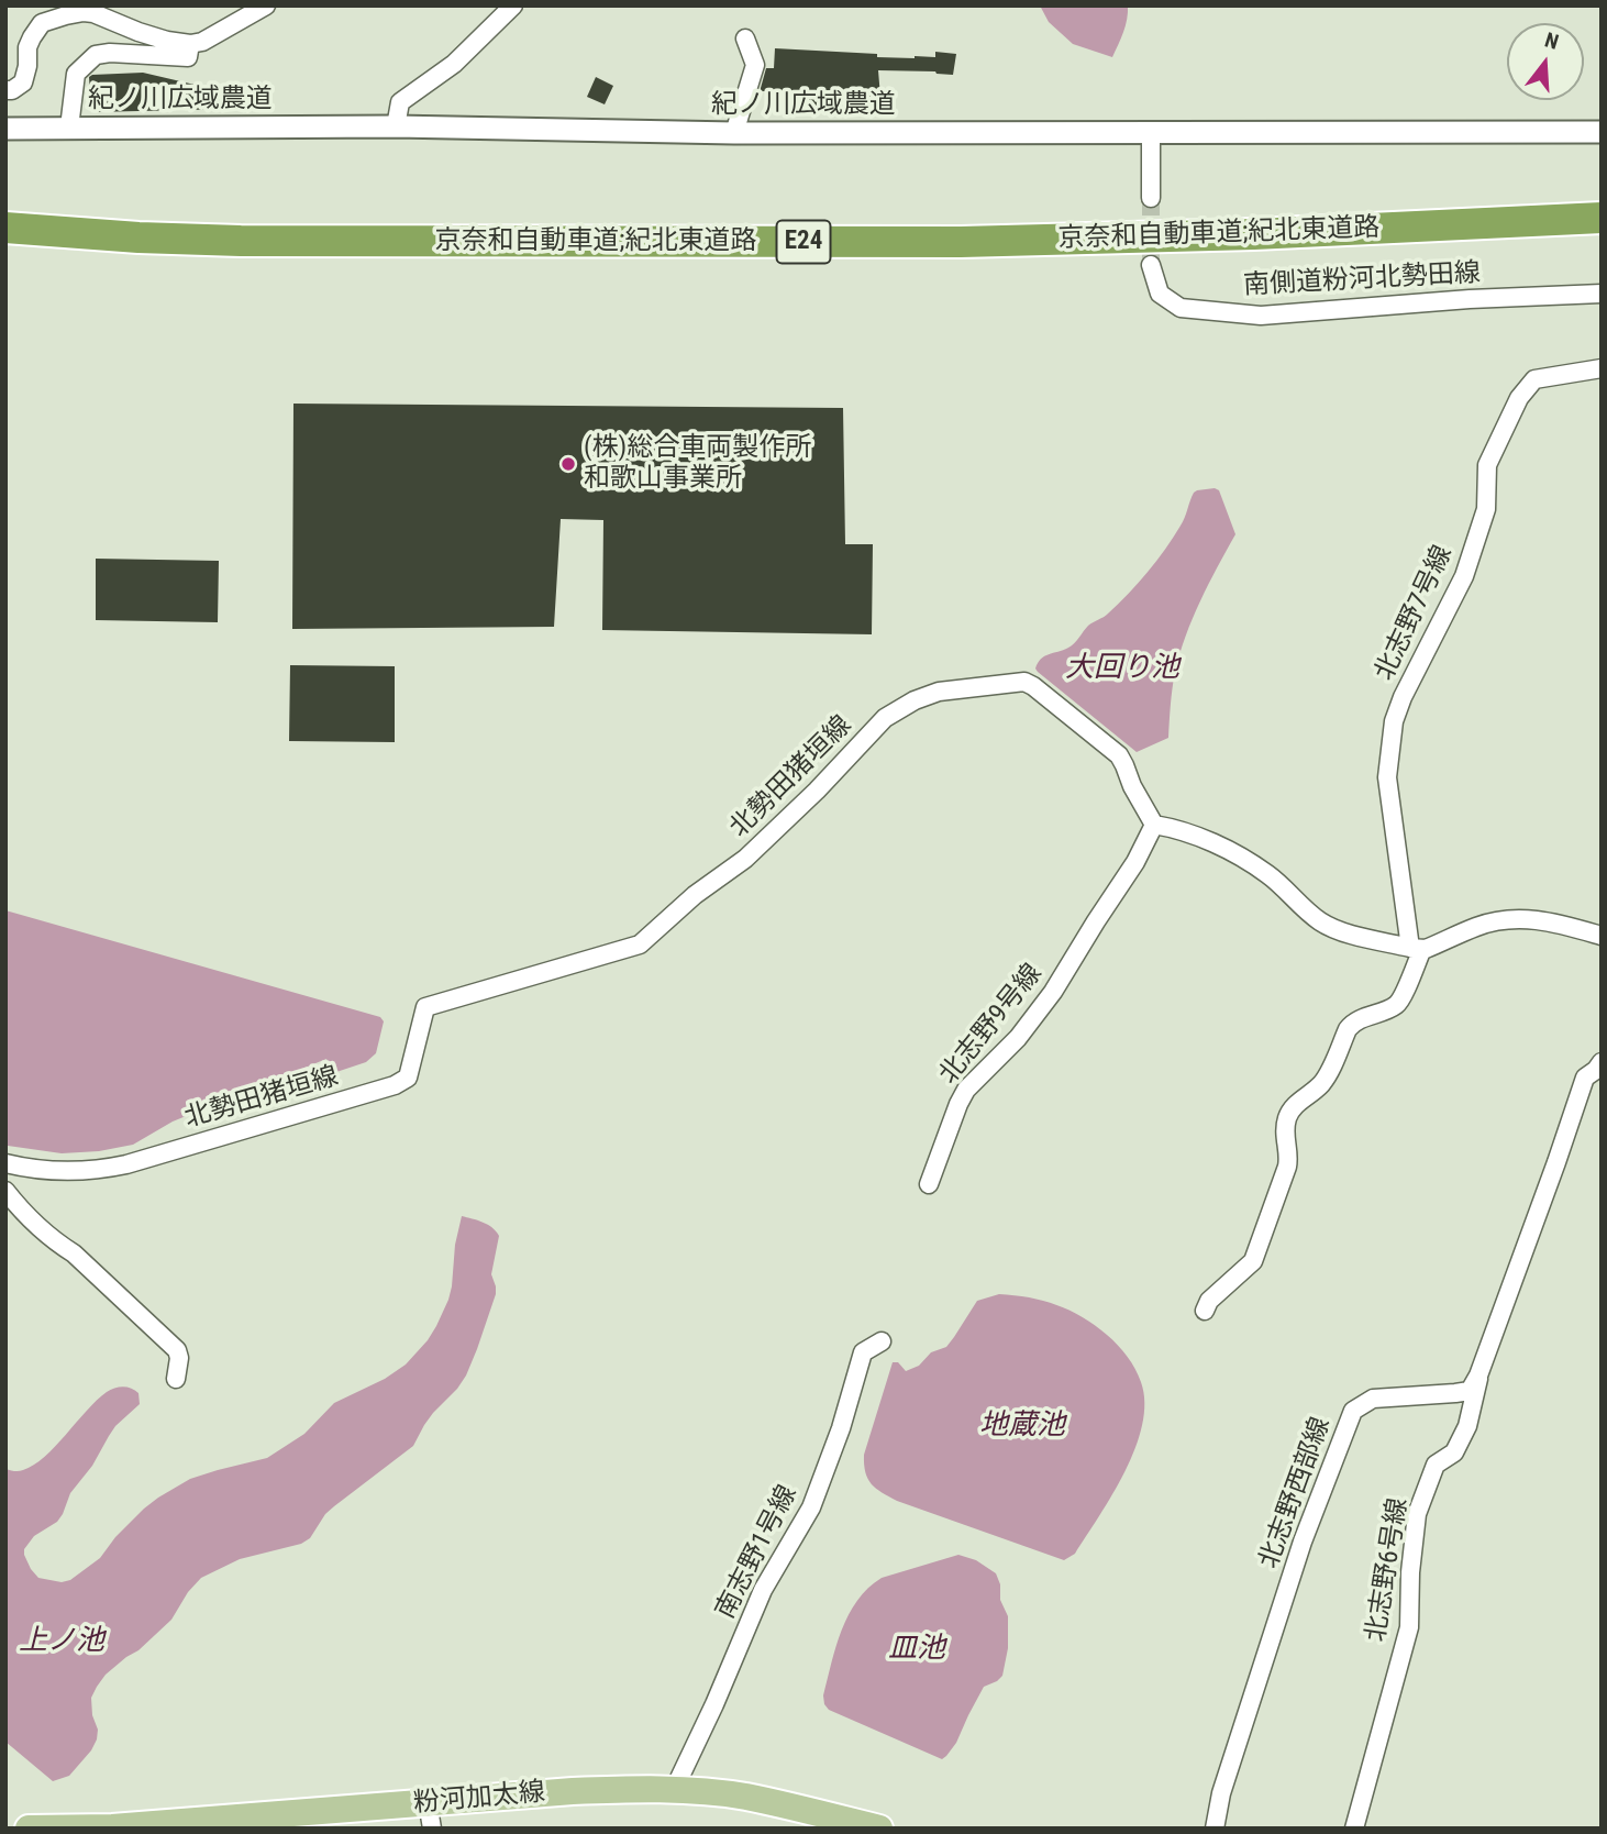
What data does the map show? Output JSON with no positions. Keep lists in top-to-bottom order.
{
  "streets": {
    "highway": ["京奈和自動車道;紀北東道路", "E24"],
    "main road": ["粉河加太線"],
    "street": [
      "紀ノ川広域農道",
      "南側道粉河北勢田線",
      "北志野7号線",
      "北勢田猪垣線",
      "北志野9号線",
      "北志野西部線",
      "南志野1号線",
      "北志野6号線"
    ]
  },
  "crossings": [
    ["北勢田猪垣線", "北志野9号線"],
    ["北志野西部線", "北志野6号線"],
    ["南志野1号線", "粉河加太線"]
  ],
  "water": [
    "大回り池",
    "地蔵池",
    "上ノ池",
    "皿池"
  ],
  "places": ["(株)総合車両製作所 和歌山事業所"],
  "north": "top"
}
